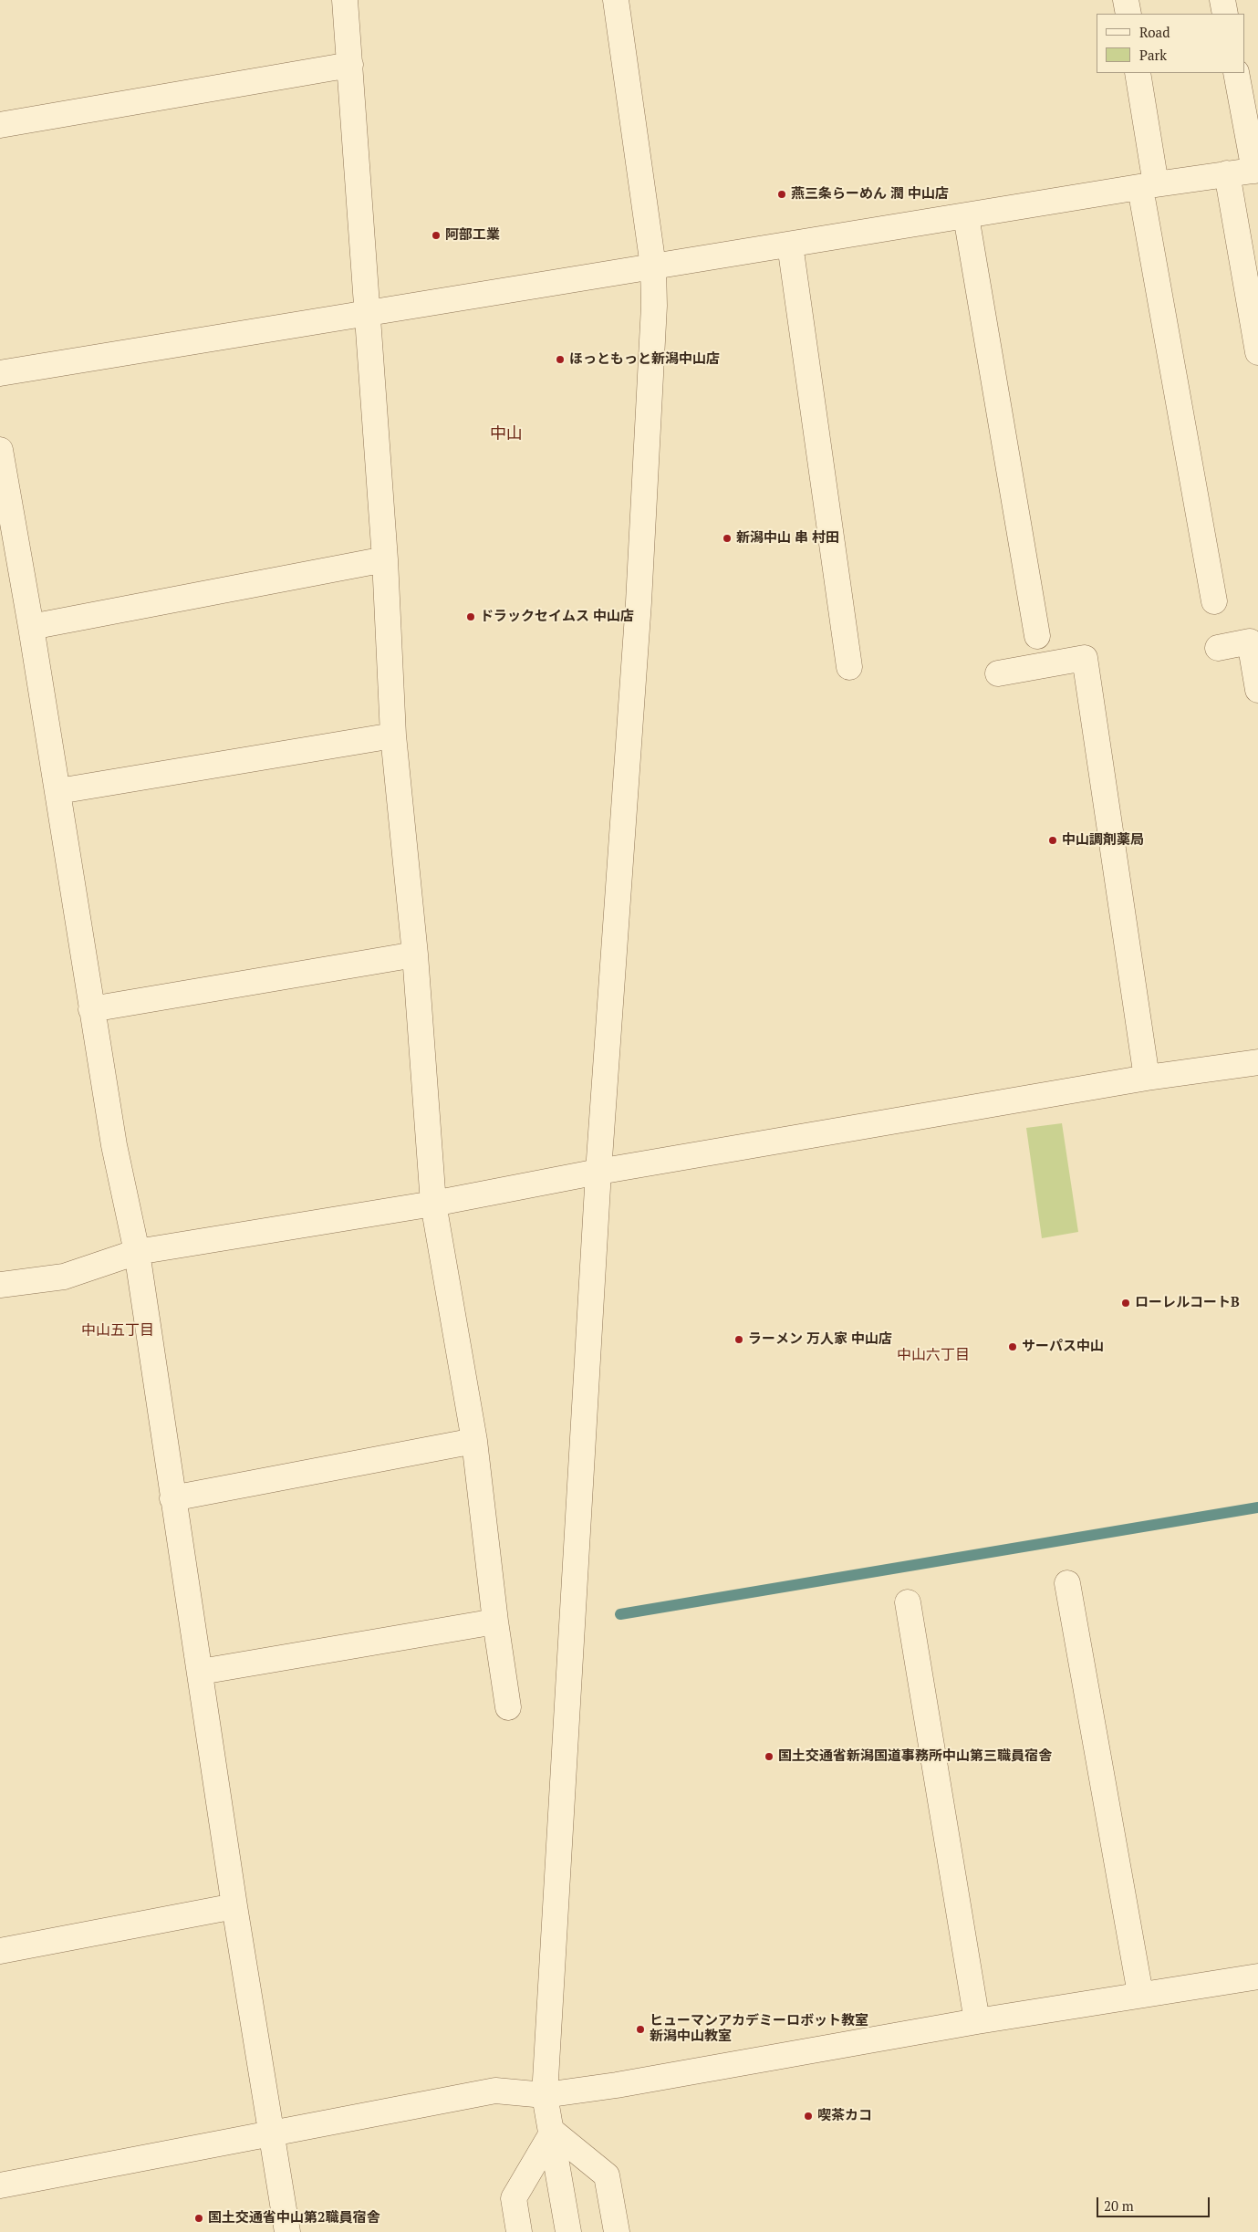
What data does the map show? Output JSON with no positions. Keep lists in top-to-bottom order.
{
  "districts": ["中山", "中山五丁目", "中山六丁目"],
  "places": [
    "燕三条らーめん 潤 中山店",
    "阿部工業",
    "ほっともっと新潟中山店",
    "新潟中山 串 村田",
    "ドラックセイムス 中山店",
    "中山調剤薬局",
    "ローレルコートB",
    "ラーメン 万人家 中山店",
    "サーパス中山",
    "国土交通省新潟国道事務所中山第三職員宿舎",
    "ヒューマンアカデミーロボット教室 新潟中山教室",
    "喫茶カコ",
    "国土交通省中山第2職員宿舎"
  ],
  "legend": ["Road", "Park"],
  "scale_bar": "20 m"
}
